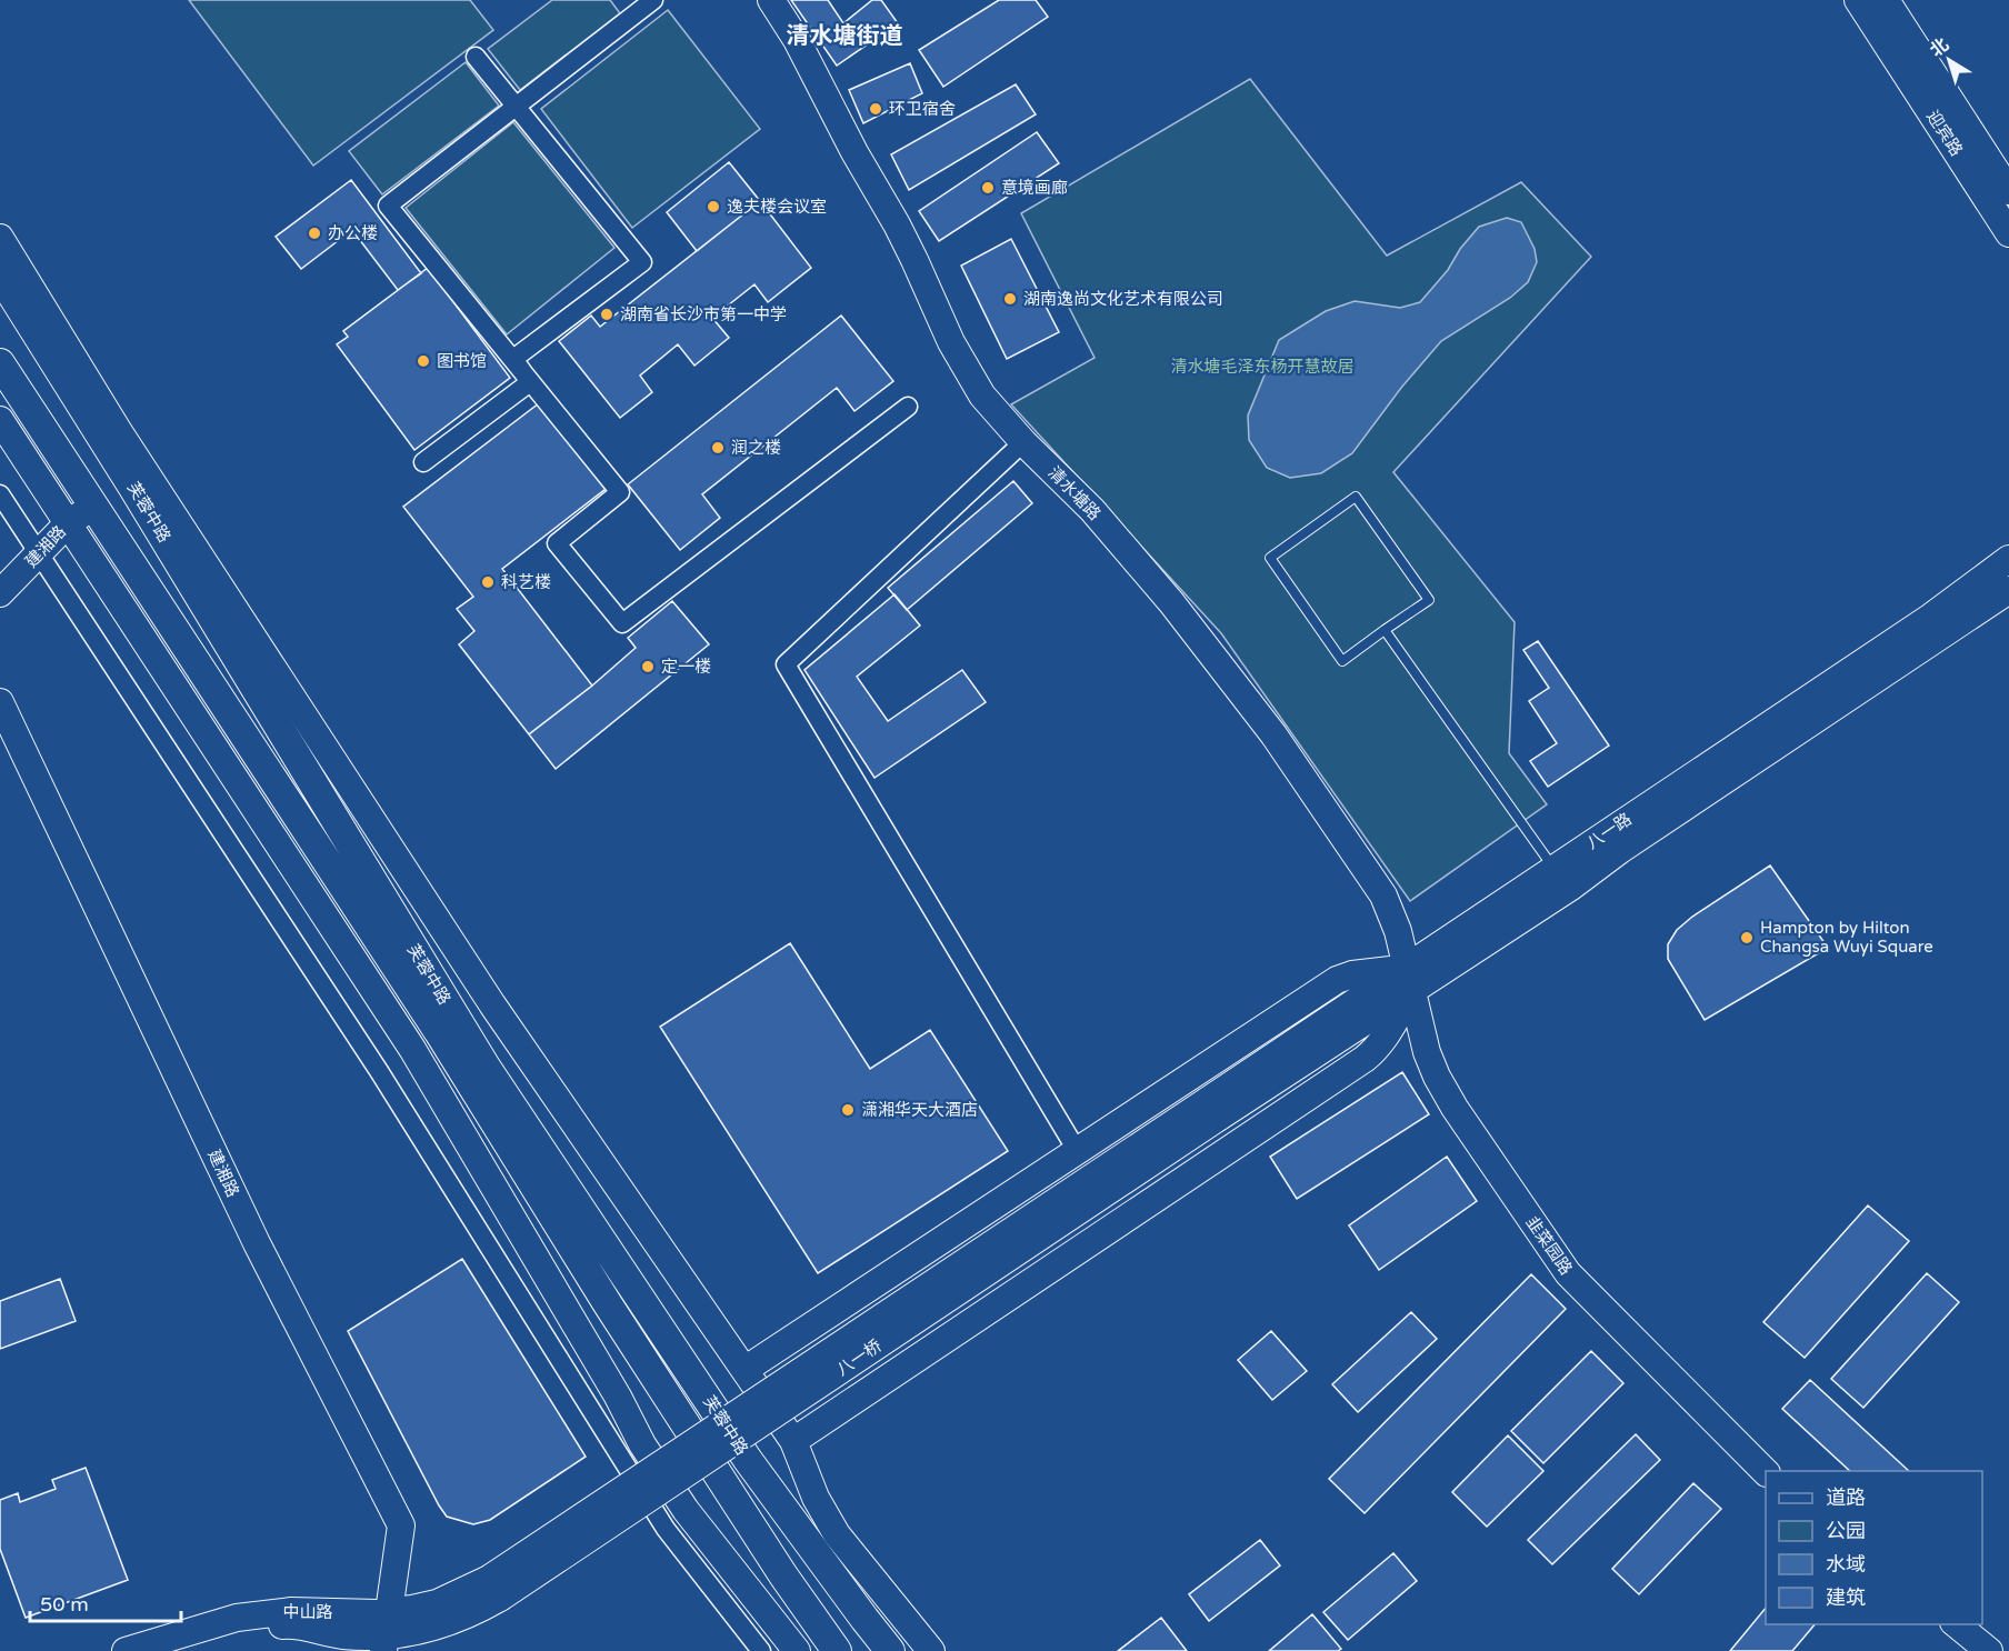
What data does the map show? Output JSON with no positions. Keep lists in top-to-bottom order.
{
  "streets": {
    "main road": ["芙蓉中路"],
    "street": [
      "迎宾路",
      "清水塘路",
      "建湘路",
      "八一路",
      "韭菜园路",
      "八一桥",
      "中山路"
    ]
  },
  "crossings": [
    ["清水塘路", "八一路"],
    ["清水塘路", "韭菜园路"],
    ["芙蓉中路", "建湘路"],
    ["建湘路", "中山路"],
    ["八一路", "韭菜园路"],
    ["八一路", "八一桥"],
    ["八一桥", "中山路"]
  ],
  "districts": ["清水塘街道"],
  "parks": ["清水塘毛泽东杨开慧故居"],
  "places": [
    "环卫宿舍",
    "意境画廊",
    "逸夫楼会议室",
    "办公楼",
    "湖南逸尚文化艺术有限公司",
    "湖南省长沙市第一中学",
    "图书馆",
    "润之楼",
    "科艺楼",
    "定一楼",
    "Hampton by Hilton Changsa Wuyi Square",
    "潇湘华天大酒店"
  ],
  "legend": [
    "道路",
    "公园",
    "水域",
    "建筑"
  ],
  "scale_bar": "50 m",
  "north": "top left"
}
